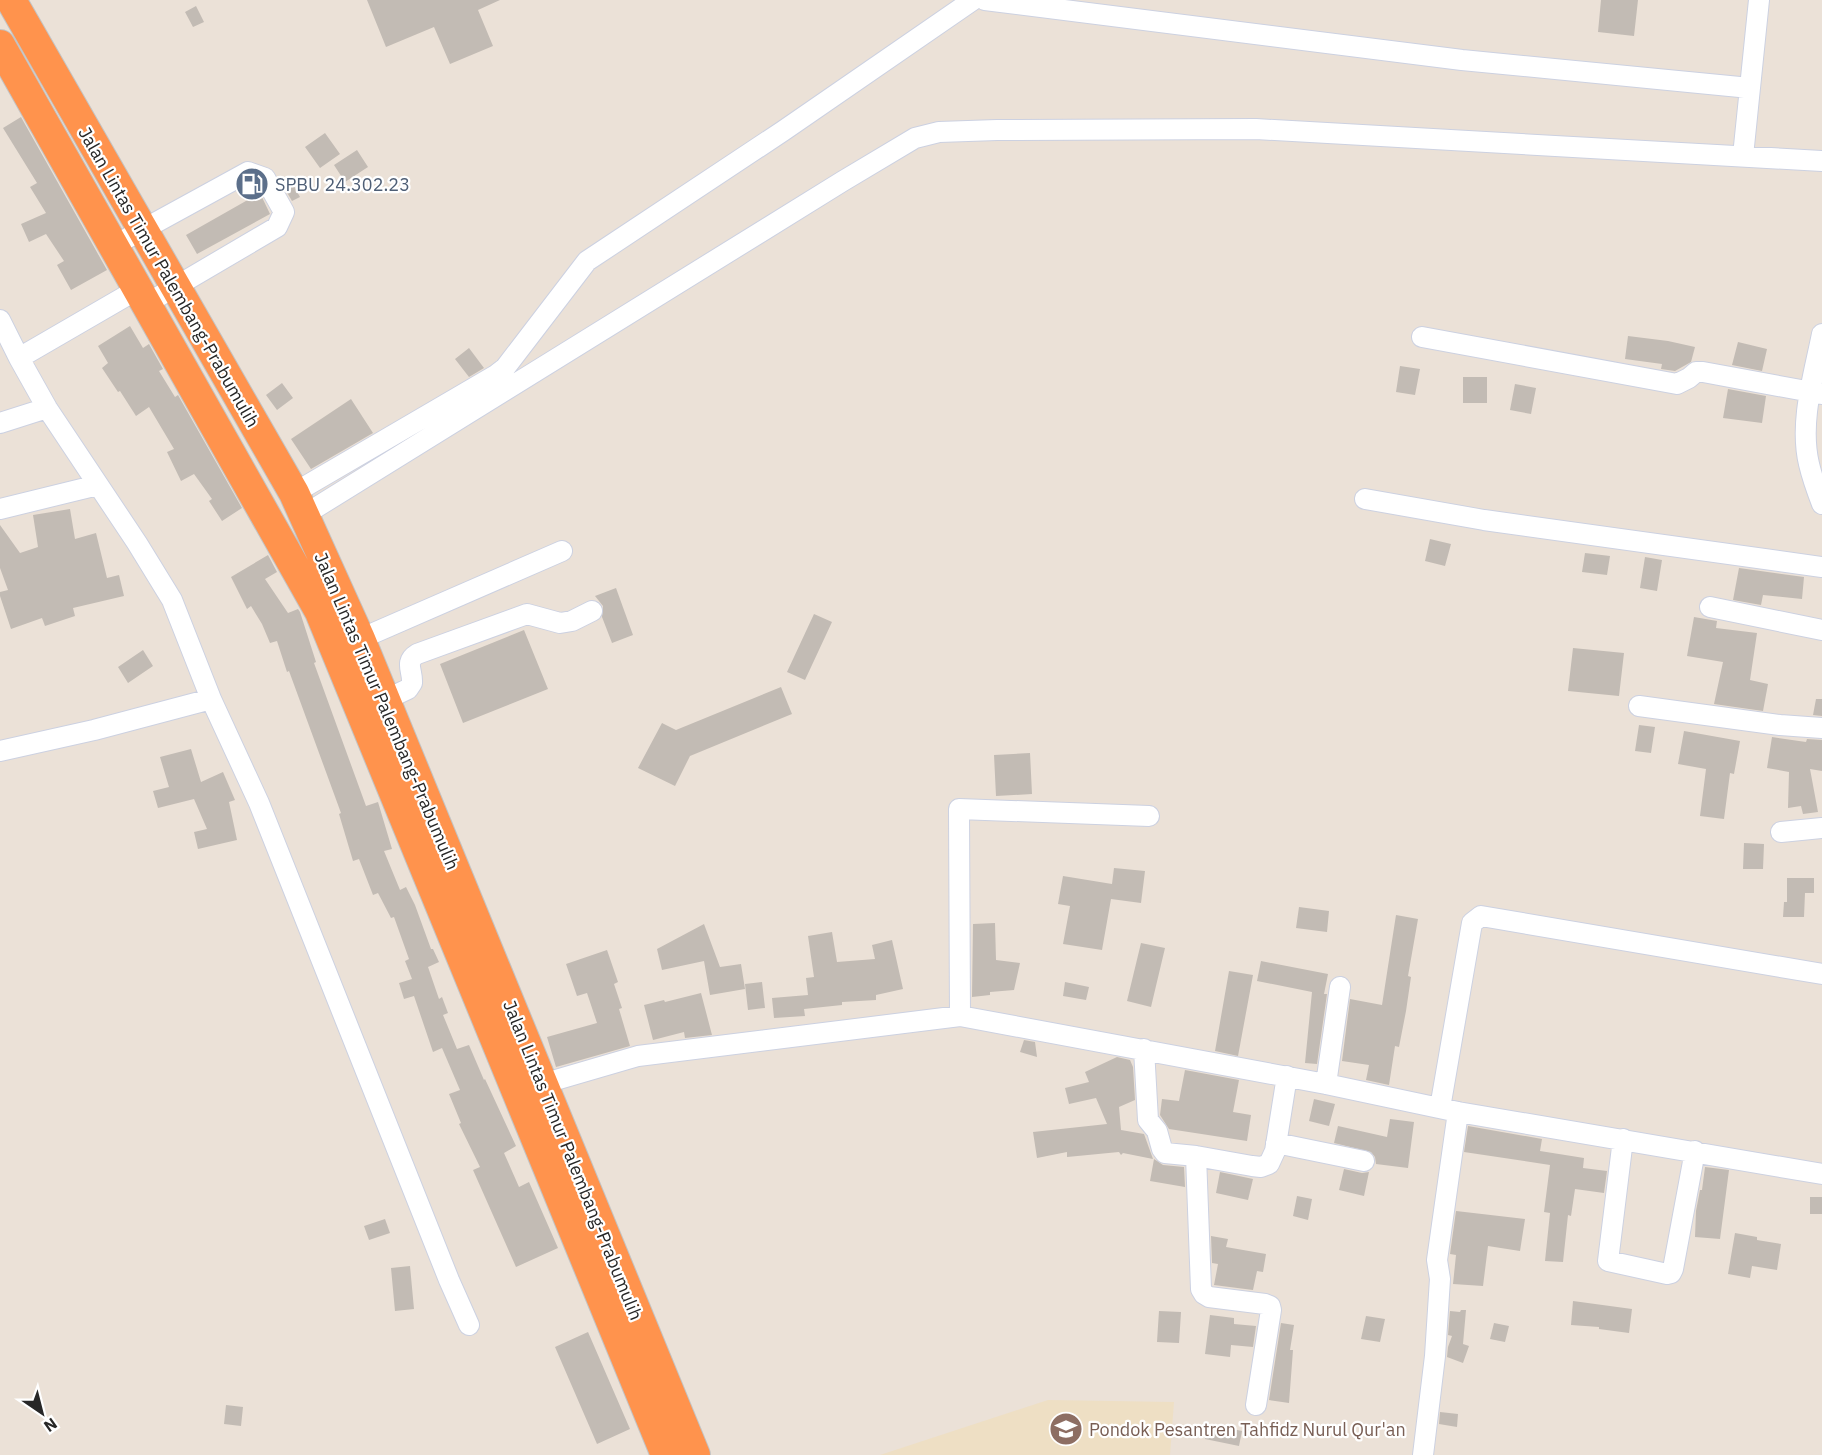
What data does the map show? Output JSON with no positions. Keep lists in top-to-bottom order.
{
  "streets": {
    "highway": ["Jalan Lintas Timur Palembang-Prabumulih"]
  },
  "places": {
    "fuel station": ["SPBU 24.302.23"],
    "school or university": ["Pondok Pesantren Tahfidz Nurul Qur'an"]
  },
  "north": "bottom right"
}
